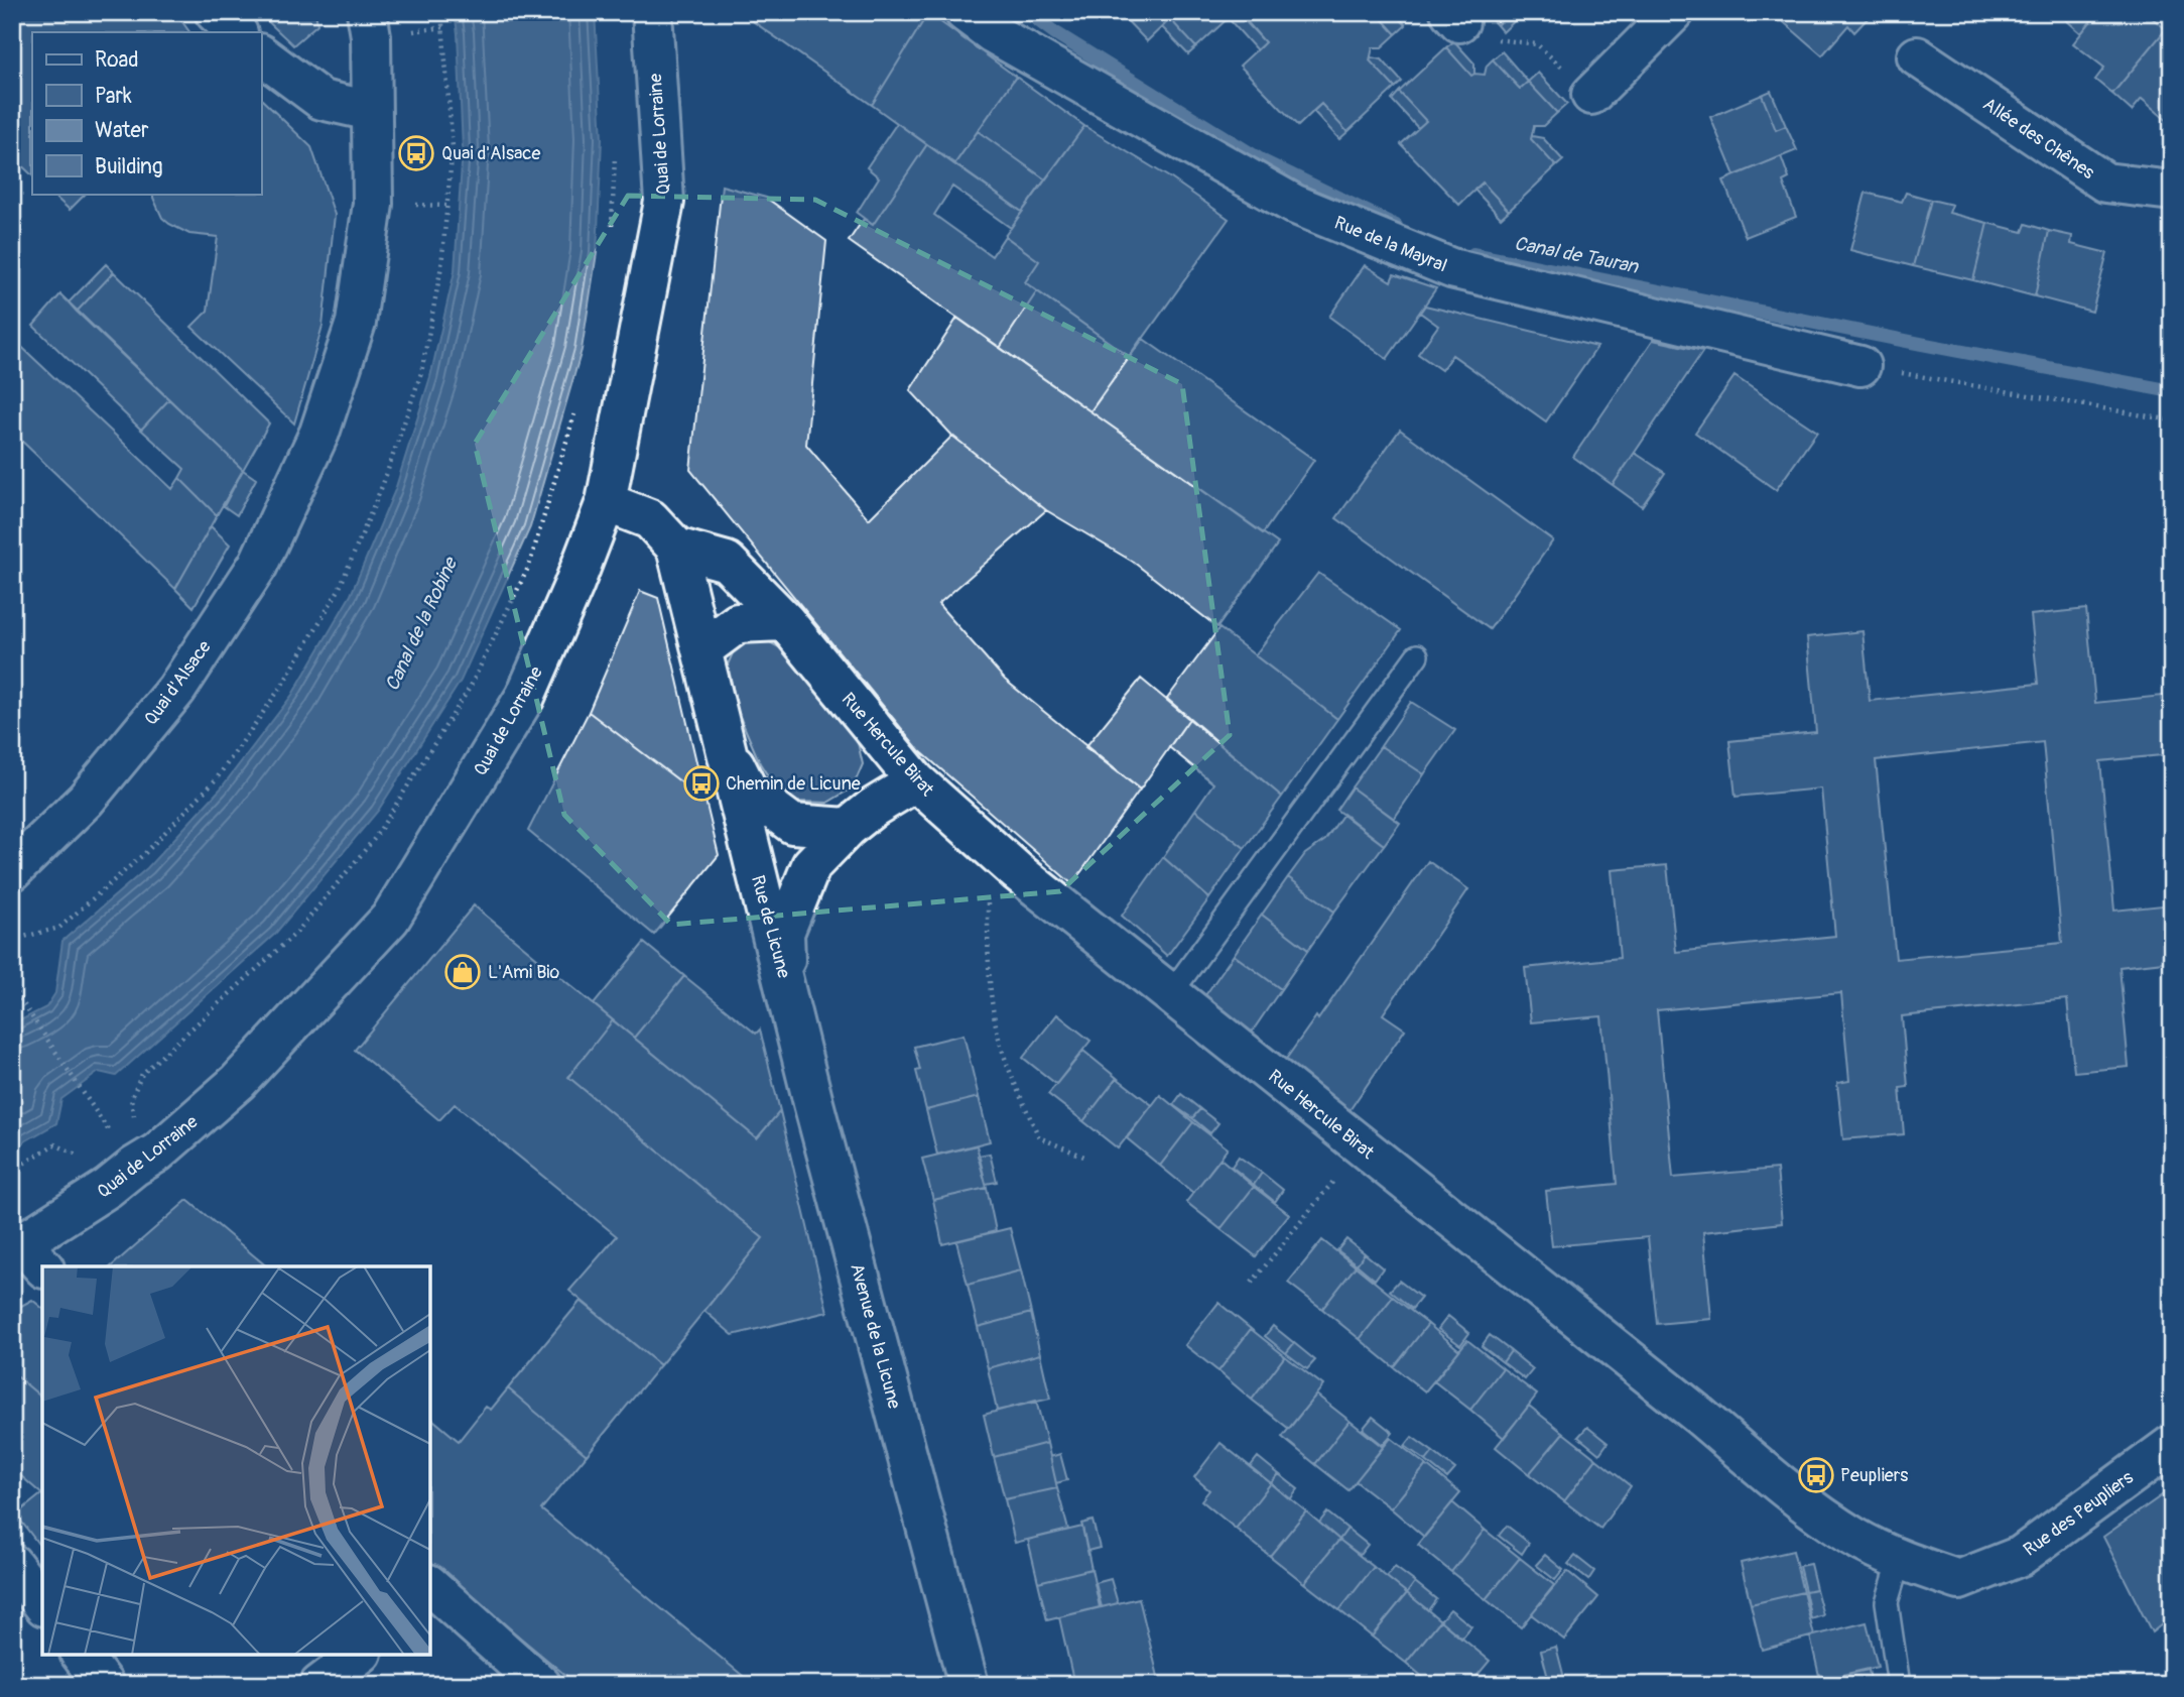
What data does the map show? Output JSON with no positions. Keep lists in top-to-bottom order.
{
  "streets": {
    "street": [
      "Quai de Lorraine",
      "Allée des Chênes",
      "Rue de la Mayral",
      "Quai d'Alsace",
      "Rue Hercule Birat",
      "Rue de Licune",
      "Avenue de la Licune",
      "Rue des Peupliers"
    ]
  },
  "crossings": [
    ["Rue Hercule Birat", "Rue de Licune"],
    ["Rue Hercule Birat", "Rue des Peupliers"],
    ["Rue de Licune", "Avenue de la Licune"]
  ],
  "water": ["Canal de Tauran", "Canal de la Robine"],
  "places": {
    "bus stop": ["Quai d'Alsace", "Chemin de Licune", "Peupliers"],
    "shop": ["L'Ami Bio"]
  },
  "legend": [
    "Road",
    "Park",
    "Water",
    "Building"
  ]
}
